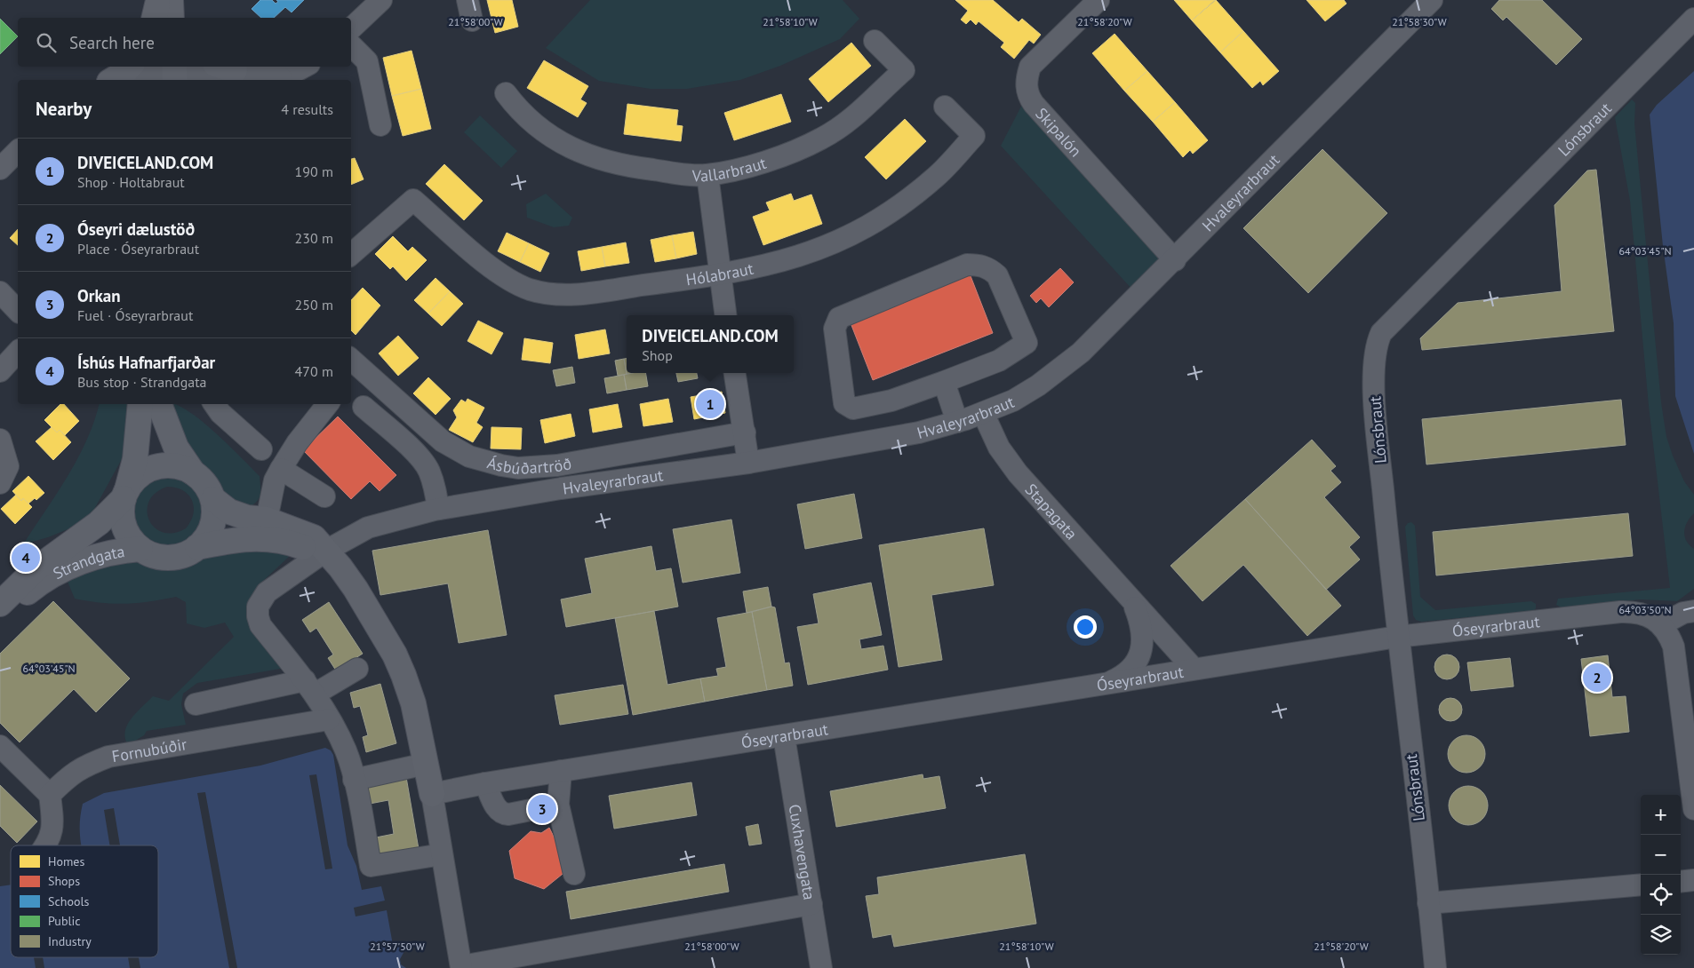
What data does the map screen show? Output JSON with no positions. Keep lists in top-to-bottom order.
{
  "streets": {
    "main road": ["Strandgata"],
    "street": [
      "Lónsbraut",
      "Skipalón",
      "Vallarbraut",
      "Hvaleyrarbraut",
      "Hólabraut",
      "Ásbúðartröð",
      "Stapagata",
      "Óseyrarbraut",
      "Fornubúðir",
      "Cuxhavengata"
    ]
  },
  "crossings": [
    ["Lónsbraut", "Óseyrarbraut"],
    ["Skipalón", "Hvaleyrarbraut"],
    ["Hvaleyrarbraut", "Stapagata"],
    ["Stapagata", "Óseyrarbraut"],
    ["Óseyrarbraut", "Cuxhavengata"]
  ],
  "legend": [
    "Homes",
    "Shops",
    "Schools",
    "Public",
    "Industry"
  ],
  "page": {
    "search": "Search here",
    "heading": ["Nearby", "4 results"],
    "list": [
      {
        "mark": "1",
        "name": "DIVEICELAND.COM",
        "note": "Shop · Holtabraut",
        "value": "190 m"
      },
      {
        "mark": "2",
        "name": "Óseyri dælustöð",
        "note": "Place · Óseyrarbraut",
        "value": "230 m"
      },
      {
        "mark": "3",
        "name": "Orkan",
        "note": "Fuel · Óseyrarbraut",
        "value": "250 m"
      },
      {
        "mark": "4",
        "name": "Íshús Hafnarfjarðar",
        "note": "Bus stop · Strandgata",
        "value": "470 m"
      }
    ],
    "popup": ["DIVEICELAND.COM", "Shop"],
    "pins": [
      "1",
      "4",
      "2",
      "3"
    ],
    "map_buttons": ["+", "−"]
  },
  "coordinates": [
    "21°58'00\"W",
    "21°58'10\"W",
    "21°58'20\"W",
    "21°58'30\"W",
    "64°03'45\"N",
    "64°03'50\"N",
    "21°57'50\"W"
  ]
}
